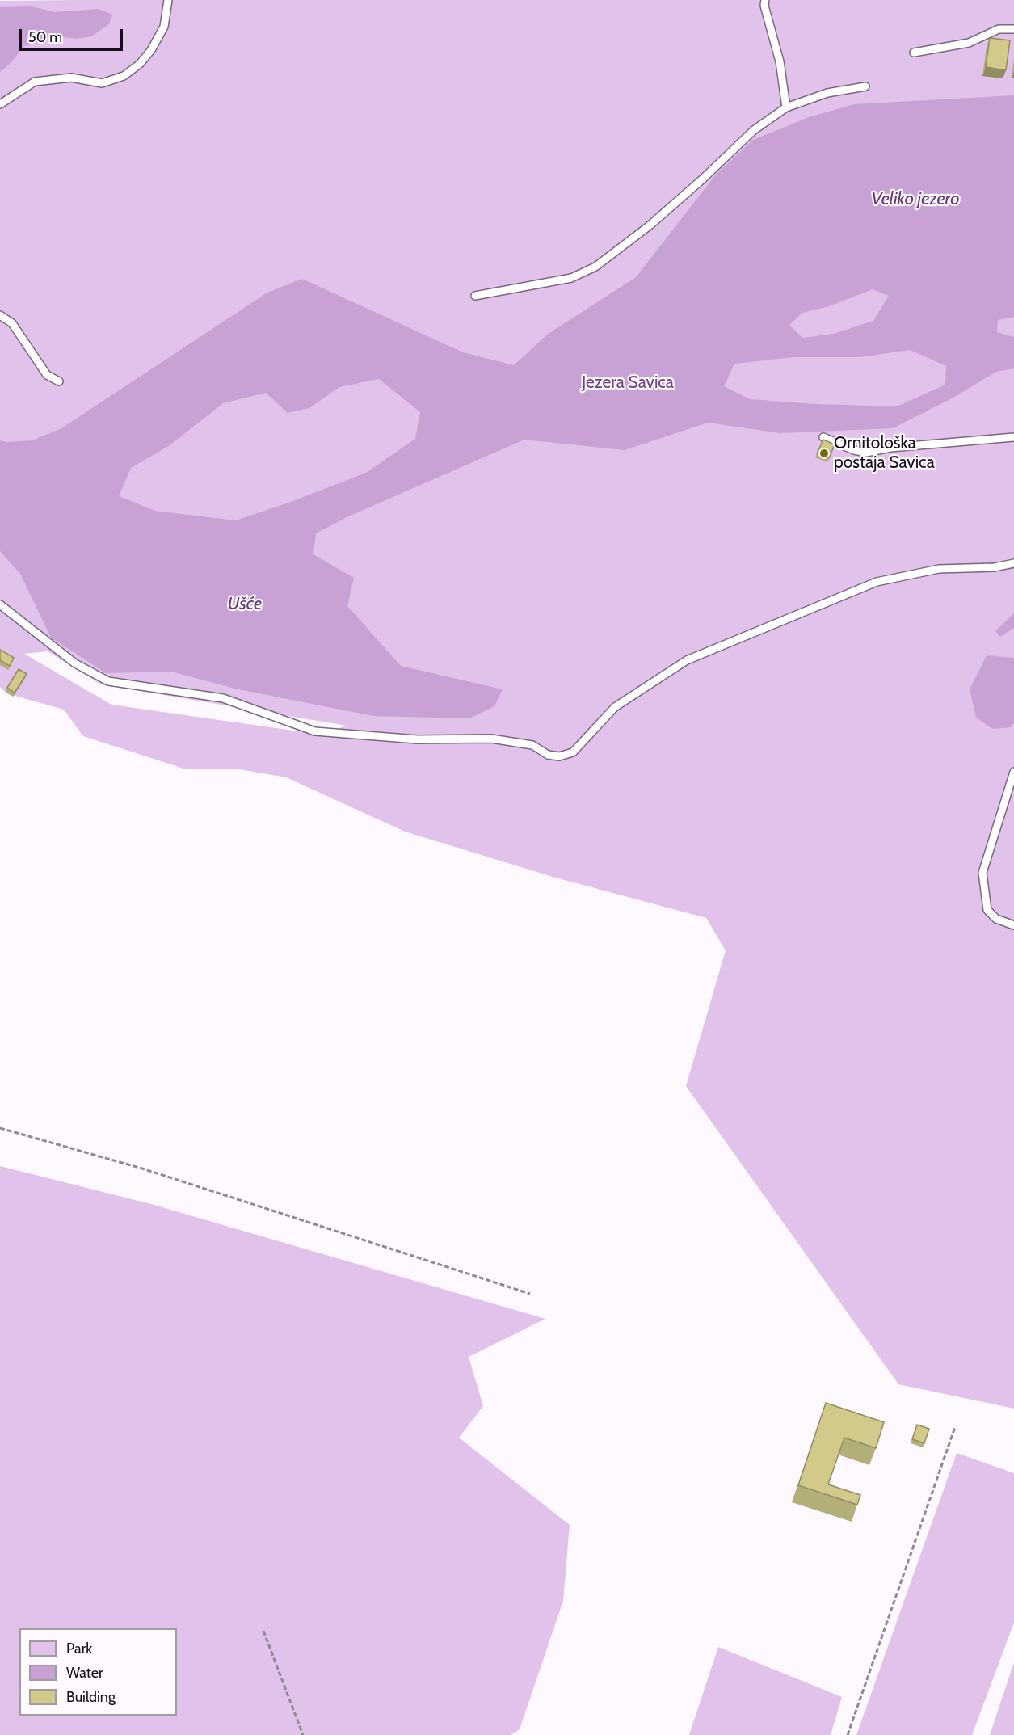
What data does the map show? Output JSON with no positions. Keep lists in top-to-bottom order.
{
  "water": ["Veliko jezero", "Ušće"],
  "parks": ["Jezera Savica"],
  "places": ["Ornitološka postaja Savica"],
  "legend": ["Park", "Water", "Building"],
  "scale_bar": "50 m"
}
